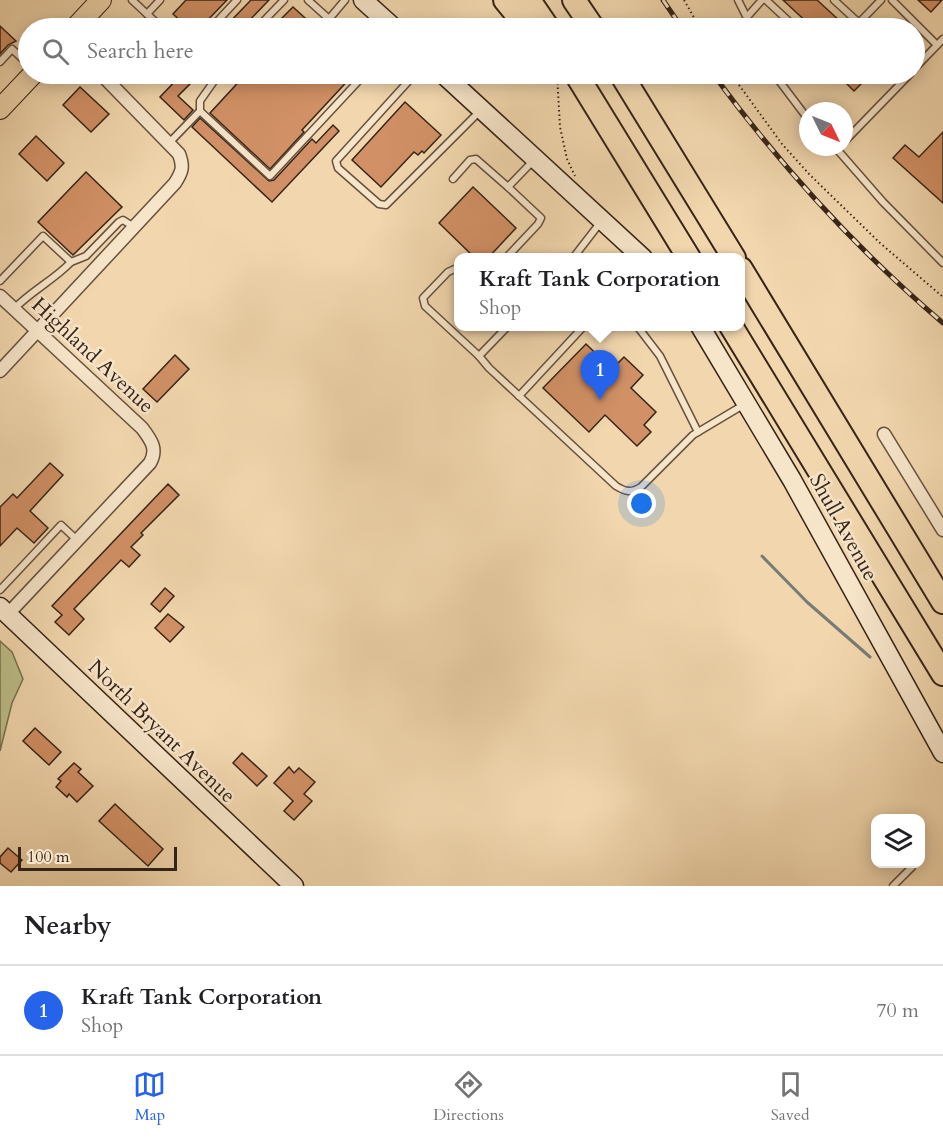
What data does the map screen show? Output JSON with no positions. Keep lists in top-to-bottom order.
{
  "streets": {
    "street": ["Highland Avenue", "Shull Avenue", "North Bryant Avenue"]
  },
  "scale_bar": "100 m",
  "north": "bottom right",
  "page": {
    "search": "Search here",
    "popup": ["Kraft Tank Corporation", "Shop"],
    "pins": "1",
    "scale": "100 m",
    "heading": "Nearby",
    "list": [
      {
        "mark": "1",
        "name": "Kraft Tank Corporation",
        "note": "Shop",
        "value": "70 m"
      }
    ],
    "nav": ["Map", "Directions", "Saved"]
  }
}
